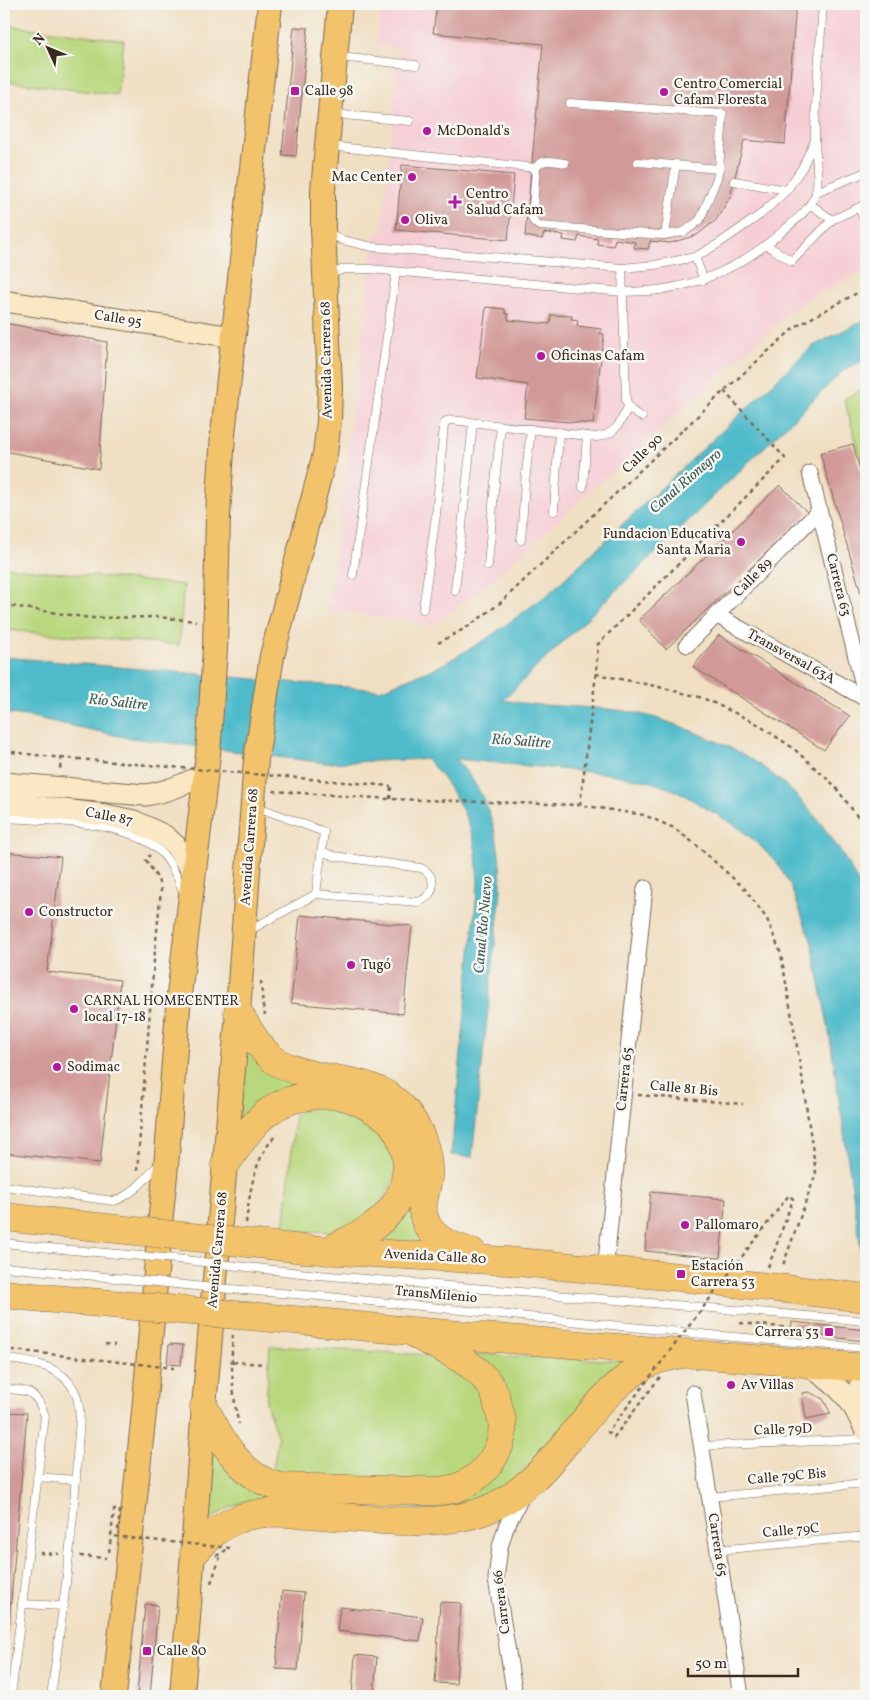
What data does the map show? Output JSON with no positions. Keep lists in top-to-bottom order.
{
  "streets": {
    "highway": ["Avenida Calle 80"],
    "main road": ["Avenida Carrera 68"],
    "street": [
      "Calle 95",
      "Calle 89",
      "Carrera 63",
      "Transversal 63A",
      "Calle 87",
      "Carrera 65",
      "Carrera 66"
    ],
    "lane": [
      "TransMilenio",
      "Calle 79D",
      "Calle 79C Bis",
      "Calle 79C"
    ],
    "path": ["Calle 90", "Calle 81 Bis"]
  },
  "crossings": [
    ["Calle 89", "Carrera 63"],
    ["Calle 89", "Transversal 63A"],
    ["Carrera 63", "Transversal 63A"],
    ["Carrera 65", "Calle 81 Bis"],
    ["Carrera 65", "Avenida Calle 80"],
    ["Carrera 65", "Calle 79D"],
    ["Carrera 65", "Calle 79C Bis"],
    ["Carrera 65", "Calle 79C"],
    ["Avenida Calle 80", "TransMilenio"]
  ],
  "water": ["Canal Rionegro", "Río Salitre", "Canal Río Nuevo"],
  "places": {
    "transit": [
      "Calle 98",
      "Estación Carrera 53",
      "Carrera 53",
      "Calle 80"
    ],
    "other": [
      "Centro Comercial Cafam Floresta",
      "McDonald's",
      "Mac Center",
      "Oliva",
      "Oficinas Cafam",
      "Fundacion Educativa Santa Maria",
      "Constructor",
      "Tugó",
      "CARNAL HOMECENTER local 17-18",
      "Sodimac",
      "Pallomaro",
      "Av Villas"
    ],
    "health": ["Centro Salud Cafam"]
  },
  "scale_bar": "50 m",
  "north": "top left"
}
